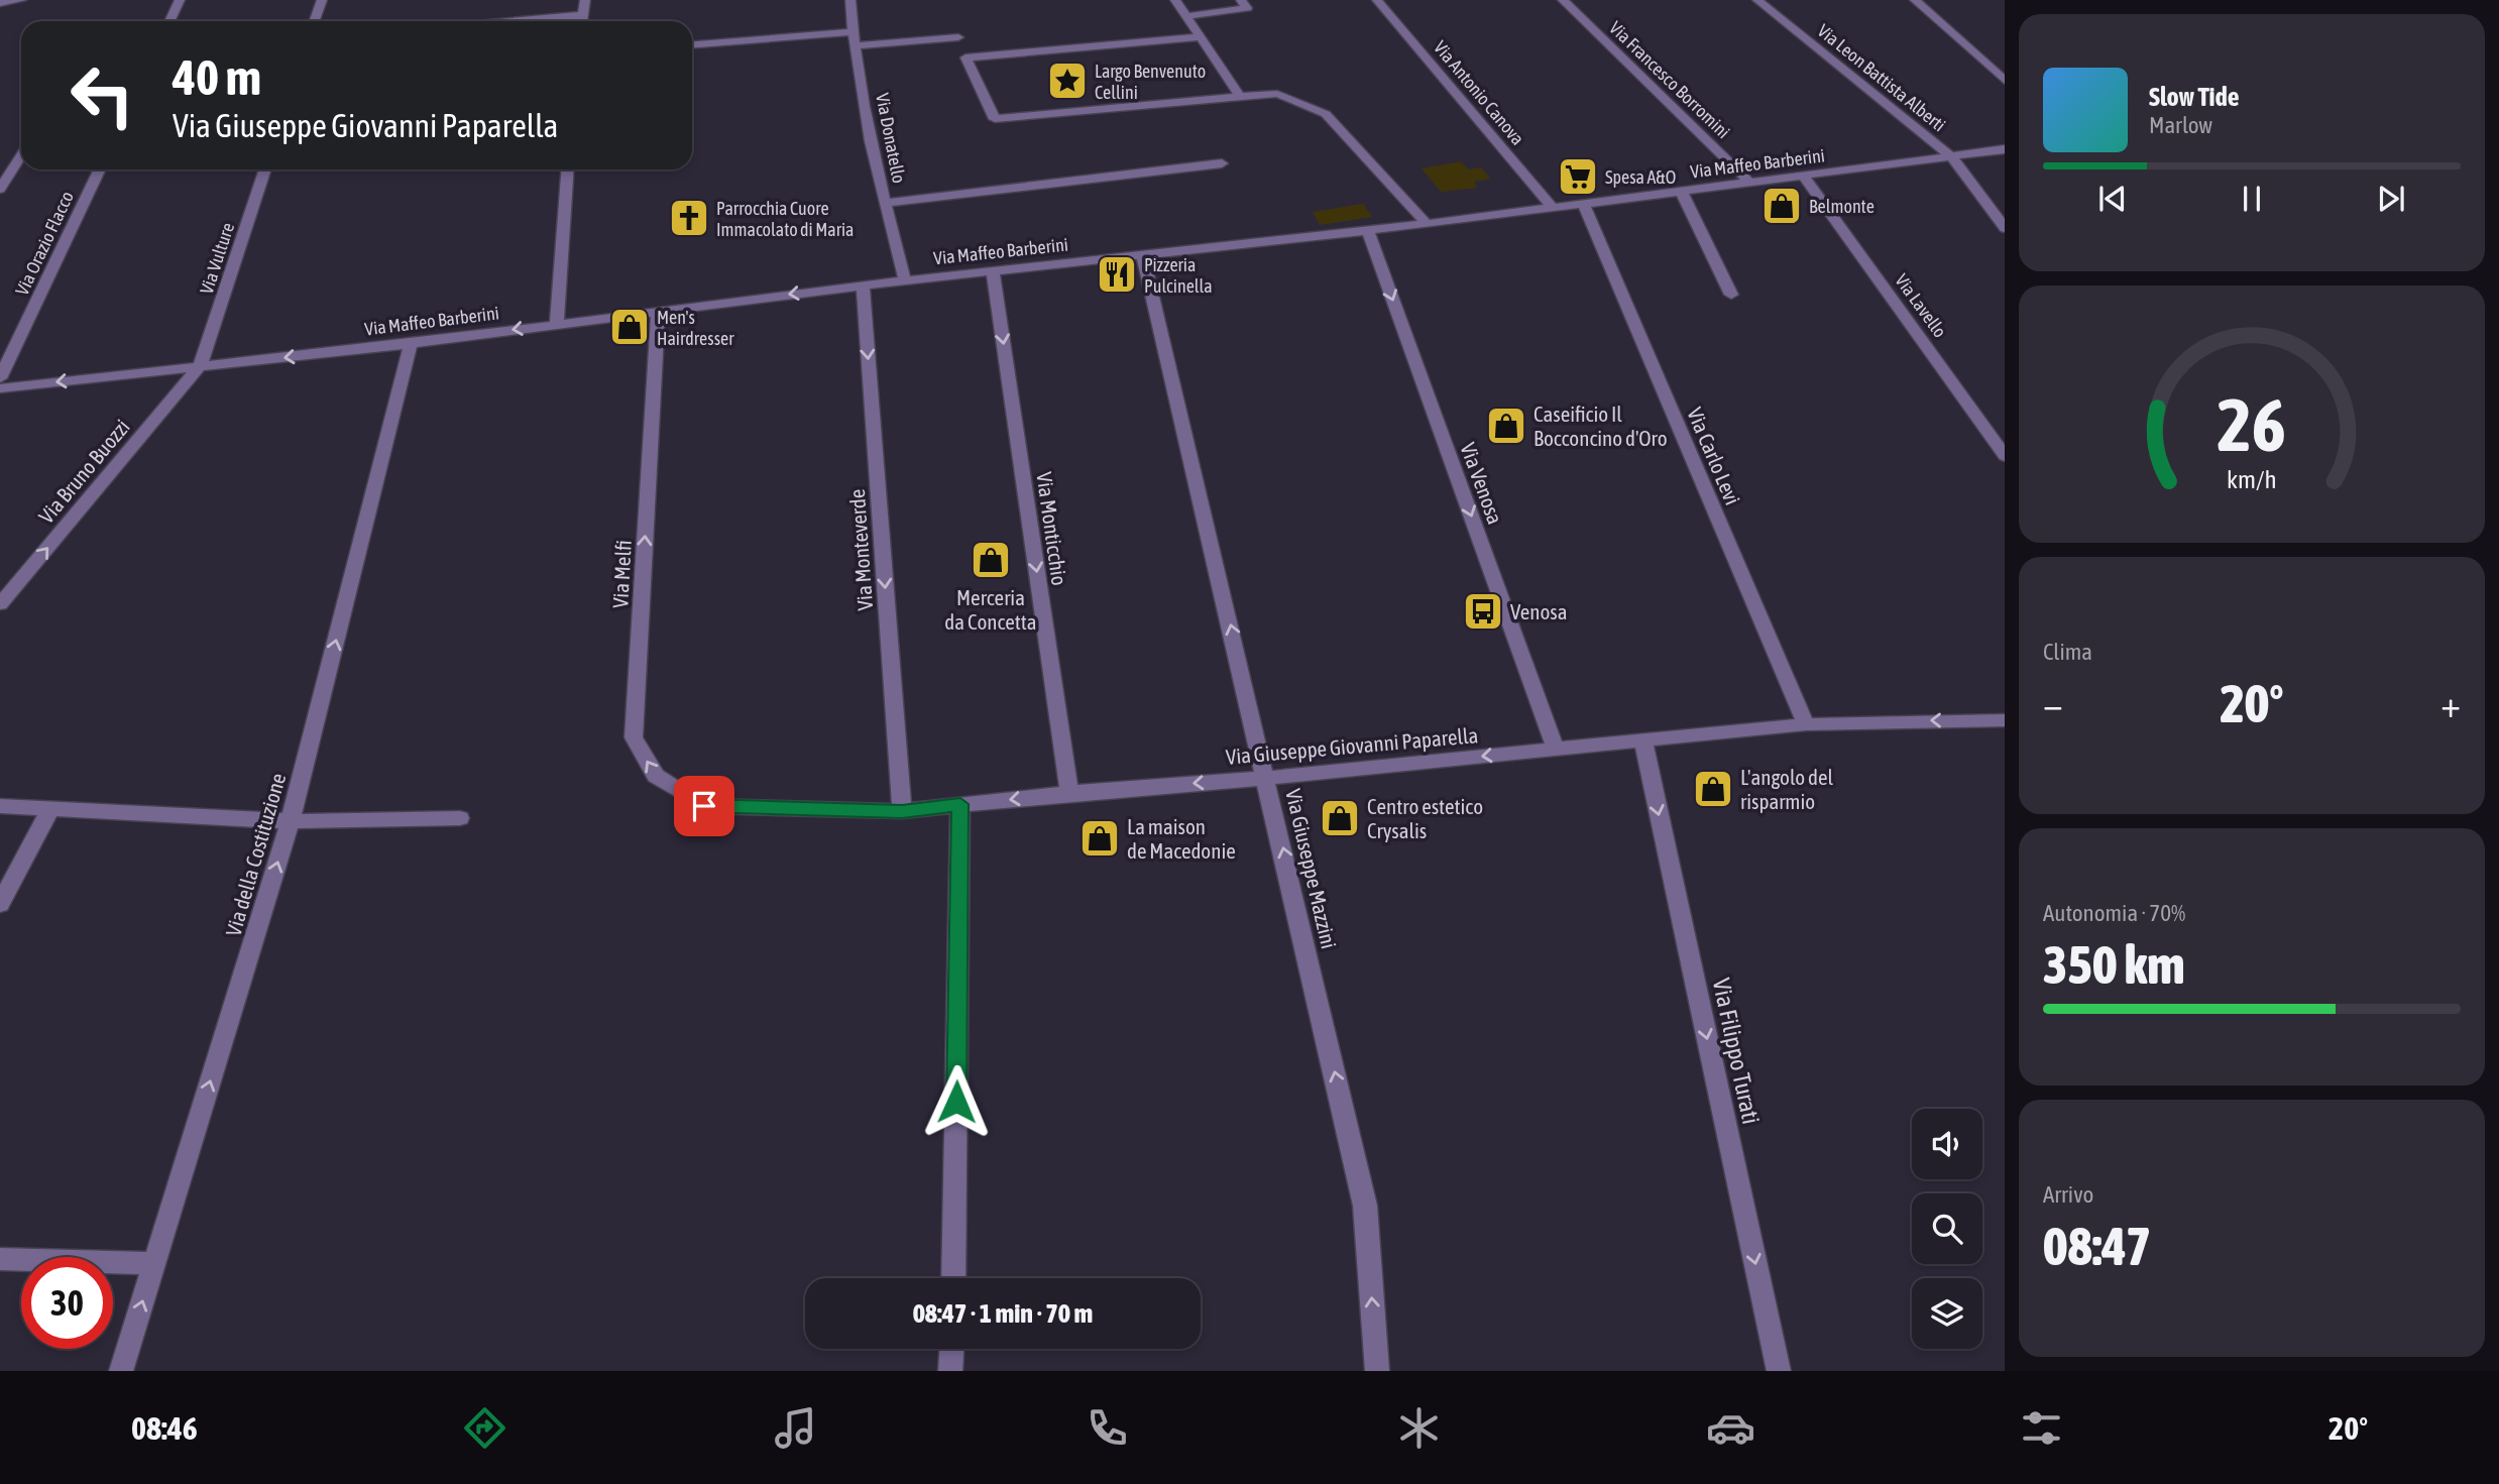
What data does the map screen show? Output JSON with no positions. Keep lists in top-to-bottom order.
{
  "streets": {
    "street": [
      "Via Leon Battista Alberti",
      "Via Francesco Borromini",
      "Via Antonio Canova",
      "Via Donatello",
      "Via Maffeo Barberini",
      "Via Orazio Flacco",
      "Via Vulture",
      "Via Lavello",
      "Via Carlo Levi",
      "Via Bruno Buozzi",
      "Via Venosa",
      "Via Monticchio",
      "Via Monteverde",
      "Via Melfi",
      "Via Giuseppe Giovanni Paparella",
      "Via della Costituzione",
      "Via Giuseppe Mazzini",
      "Via Filippo Turati"
    ]
  },
  "crossings": [
    ["Via Leon Battista Alberti", "Via Maffeo Barberini"],
    ["Via Francesco Borromini", "Via Maffeo Barberini"],
    ["Via Antonio Canova", "Via Maffeo Barberini"],
    ["Via Donatello", "Via Maffeo Barberini"],
    ["Via Maffeo Barberini", "Via Vulture"],
    ["Via Maffeo Barberini", "Via Lavello"],
    ["Via Maffeo Barberini", "Via Carlo Levi"],
    ["Via Maffeo Barberini", "Via Bruno Buozzi"],
    ["Via Maffeo Barberini", "Via Venosa"],
    ["Via Maffeo Barberini", "Via Monticchio"],
    ["Via Maffeo Barberini", "Via Monteverde"],
    ["Via Maffeo Barberini", "Via Melfi"],
    ["Via Maffeo Barberini", "Via della Costituzione"],
    ["Via Maffeo Barberini", "Via Giuseppe Mazzini"],
    ["Via Vulture", "Via Bruno Buozzi"],
    ["Via Carlo Levi", "Via Giuseppe Giovanni Paparella"],
    ["Via Venosa", "Via Giuseppe Giovanni Paparella"],
    ["Via Monticchio", "Via Giuseppe Giovanni Paparella"],
    ["Via Monteverde", "Via Giuseppe Giovanni Paparella"],
    ["Via Melfi", "Via Giuseppe Giovanni Paparella"],
    ["Via Giuseppe Giovanni Paparella", "Via Giuseppe Mazzini"],
    ["Via Giuseppe Giovanni Paparella", "Via Filippo Turati"]
  ],
  "one_way": [
    "Via Maffeo Barberini",
    "Via Bruno Buozzi",
    "Via Venosa",
    "Via Monticchio",
    "Via Monteverde",
    "Via Melfi",
    "Via Giuseppe Giovanni Paparella",
    "Via della Costituzione",
    "Via Giuseppe Mazzini",
    "Via Filippo Turati"
  ],
  "places": {
    "place": ["Largo Benvenuto Cellini"],
    "supermarket": ["Spesa A&O"],
    "shop": [
      "Belmonte",
      "Men's Hairdresser",
      "Caseificio Il Bocconcino d'Oro",
      "Merceria da Concetta",
      "L'angolo del risparmio",
      "Centro estetico Crysalis",
      "La maison de Macedonie"
    ],
    "church": ["Parrocchia Cuore Immacolato di Maria"],
    "restaurant": ["Pizzeria Pulcinella"],
    "bus stop": ["Venosa"]
  },
  "page": {
    "turn": ["40 m", "Via Giuseppe Giovanni Paparella"],
    "song": ["Slow Tide", "Marlow"],
    "tile": [
      "Clima",
      ["Autonomia · 70%", "350 km"],
      ["Arrivo", "08:47"]
    ],
    "heat": ["−", "20°", "+"],
    "limit": "30",
    "trip": "08:47 · 1 min · 70 m",
    "tabs": ["08:46", "20°"],
    "gauge": ["26", "km/h"]
  }
}
